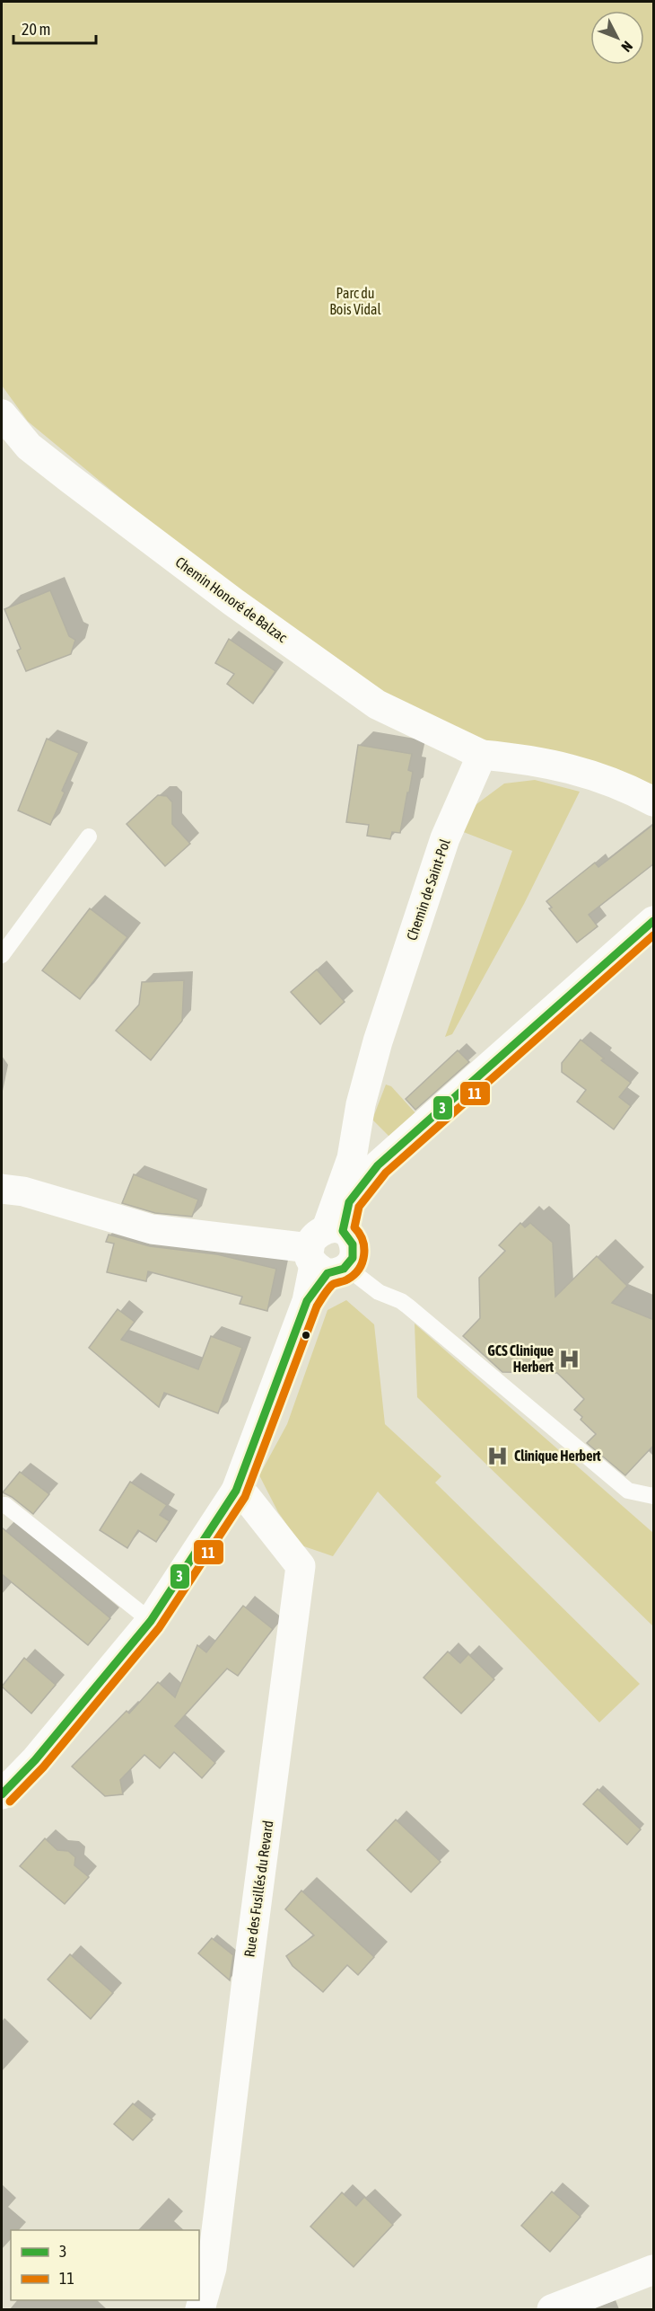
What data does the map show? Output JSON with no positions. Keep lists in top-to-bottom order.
{
  "streets": {
    "street": ["Chemin Honoré de Balzac", "Chemin de Saint-Pol", "Rue des Fusillés du Revard"]
  },
  "crossings": [
    ["Chemin Honoré de Balzac", "Chemin de Saint-Pol"]
  ],
  "parks": ["Parc du Bois Vidal"],
  "places": {
    "hospital": ["GCS Clinique Herbert", "Clinique Herbert"]
  },
  "lines": ["transit line 3", "transit line 11"],
  "legend": ["3", "11"],
  "scale_bar": "20 m",
  "north": "bottom right"
}
